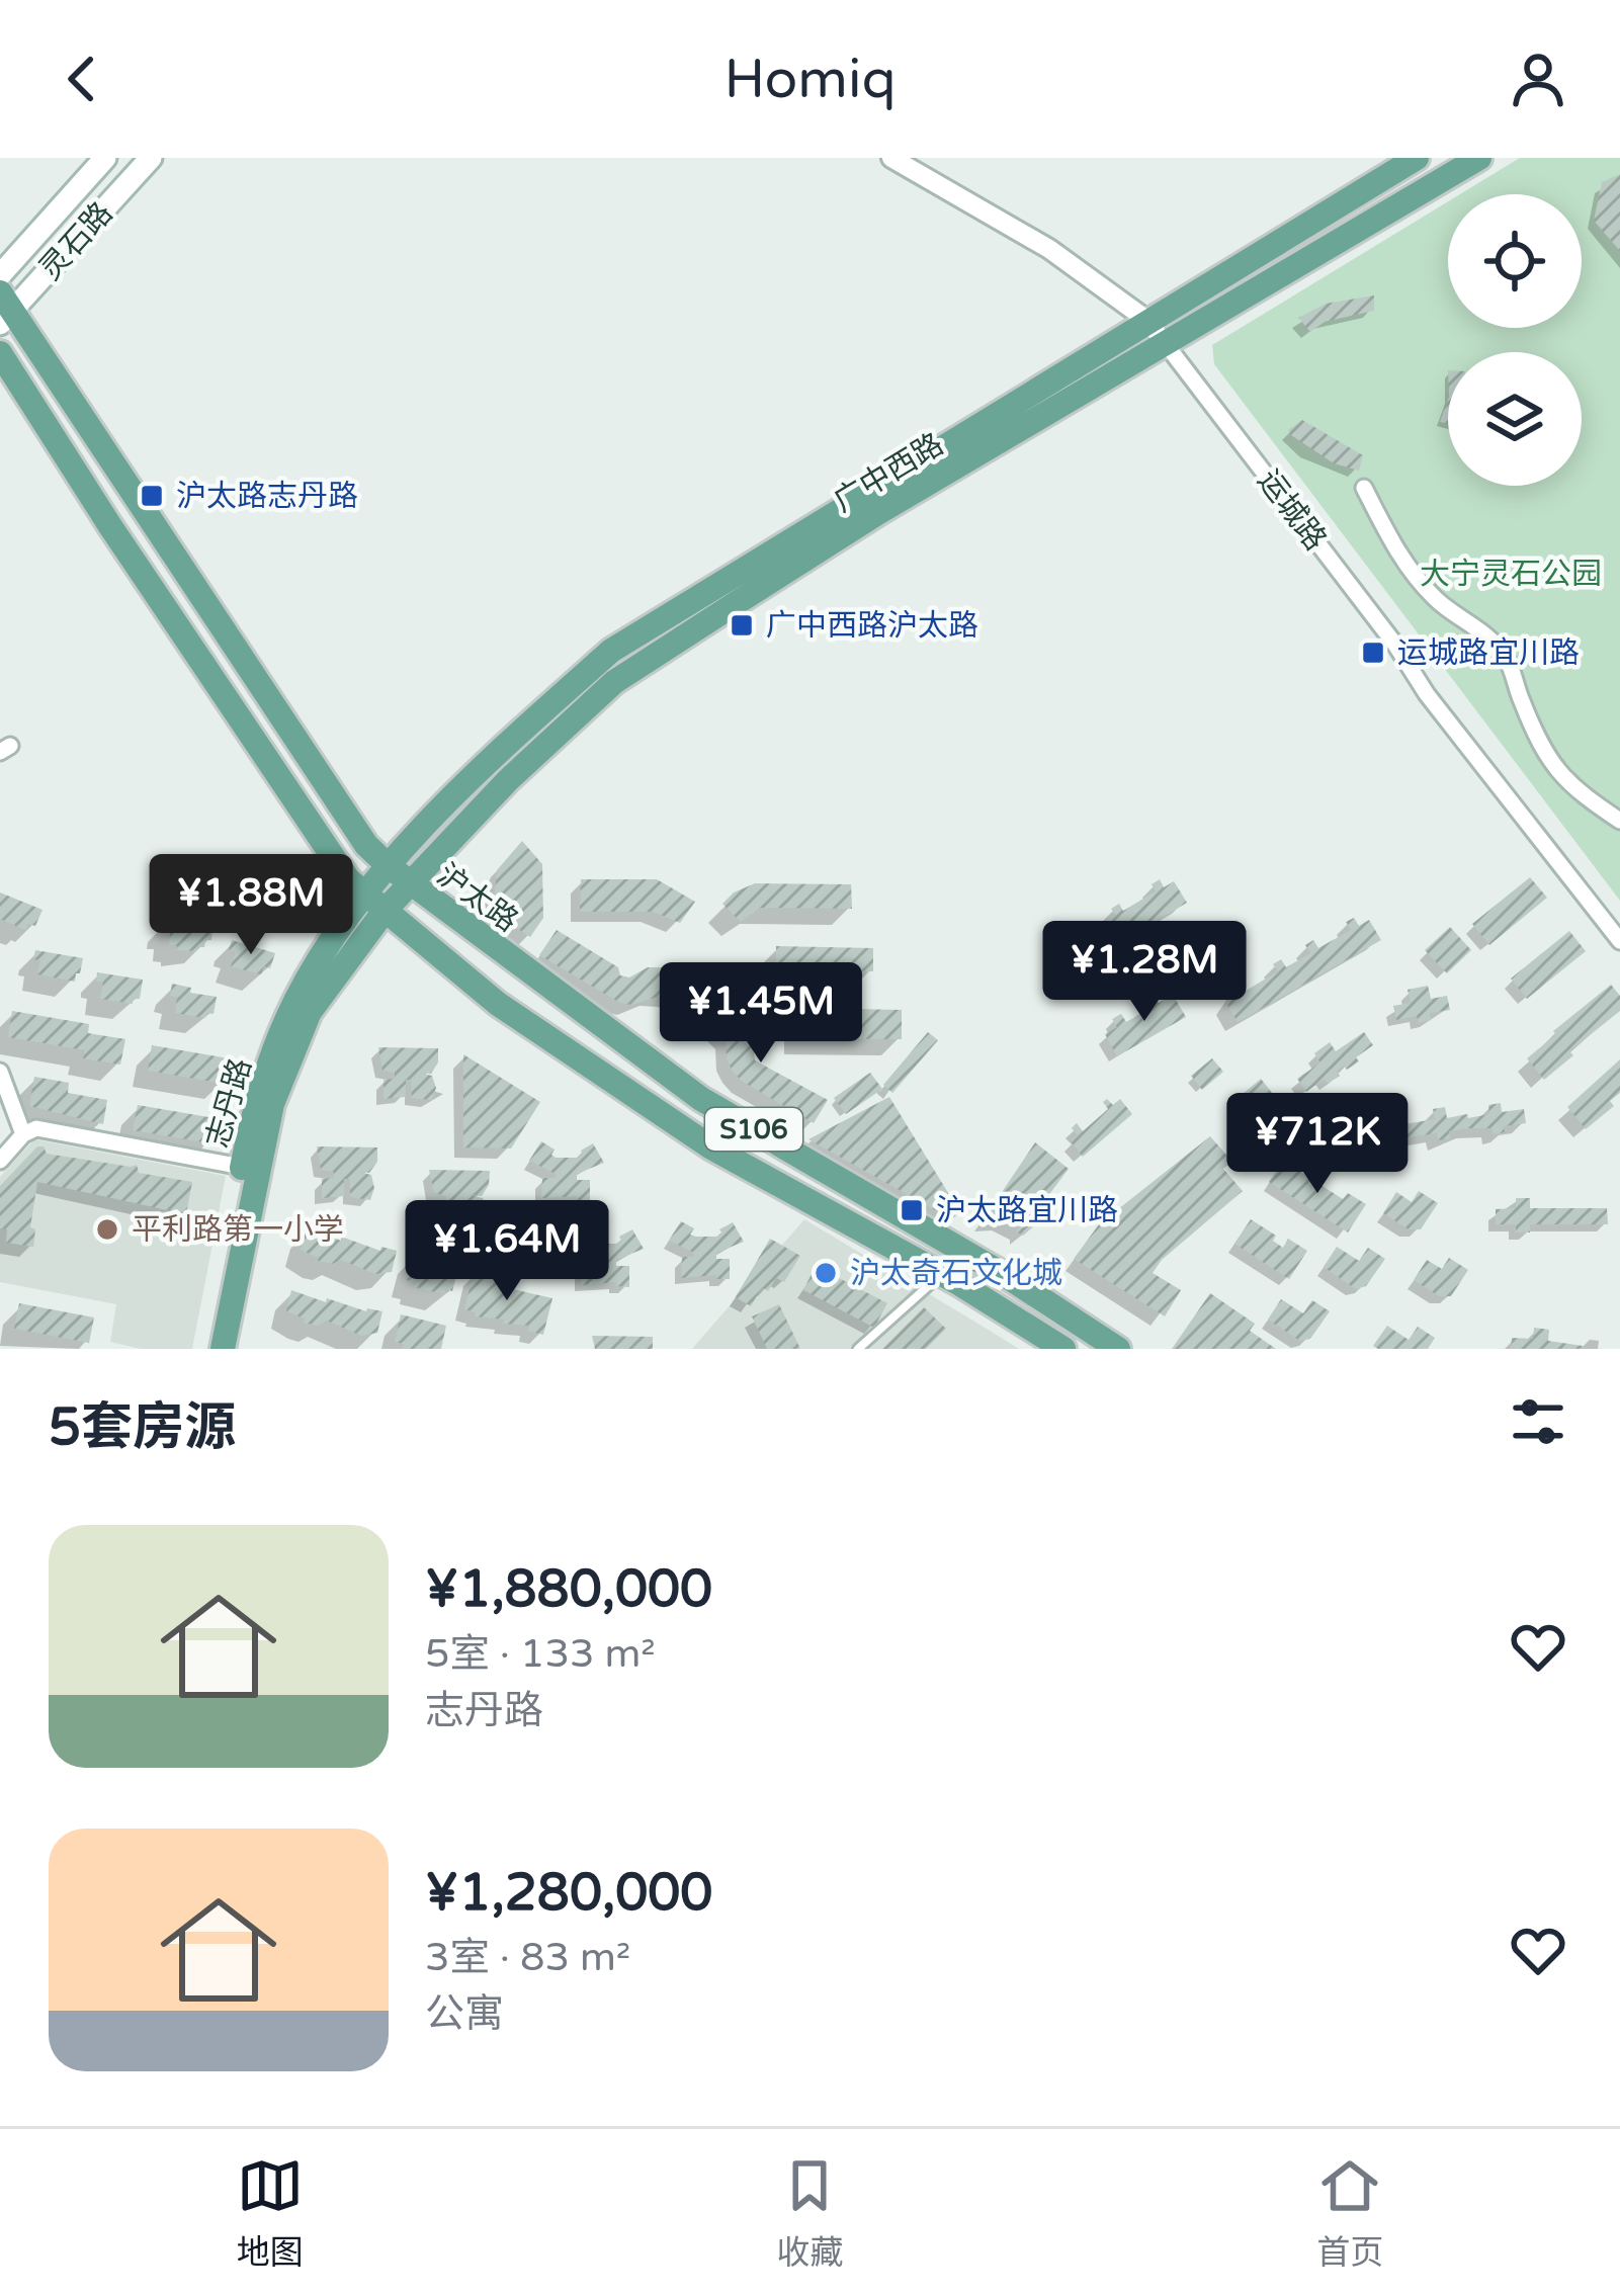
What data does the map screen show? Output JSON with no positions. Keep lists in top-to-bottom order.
{
  "streets": {
    "main road": [
      "灵石路",
      "广中西路",
      "沪太路",
      "志丹路",
      "S106"
    ],
    "street": ["运城路"]
  },
  "crossings": [
    ["灵石路", "沪太路"],
    ["广中西路", "运城路"],
    ["广中西路", "沪太路"],
    ["广中西路", "志丹路"],
    ["广中西路", "S106"],
    ["志丹路", "S106"]
  ],
  "parks": ["大宁灵石公园"],
  "places": {
    "transit": [
      "沪太路志丹路",
      "广中西路沪太路",
      "运城路宜川路",
      "沪太路宜川路"
    ],
    "other": ["平利路第一小学", "沪太奇石文化城"]
  },
  "page": {
    "header": "Homiq",
    "price": [
      "¥1.88M",
      "¥1.28M",
      "¥1.45M",
      "¥712K",
      "¥1.64M"
    ],
    "heading": "5套房源",
    "list": [
      {
        "name": "¥1,880,000",
        "note": "5室 · 133 m² · 志丹路"
      },
      {
        "name": "¥1,280,000",
        "note": "3室 · 83 m² · 公寓"
      }
    ],
    "tabs": ["地图", "收藏", "首页"]
  }
}
